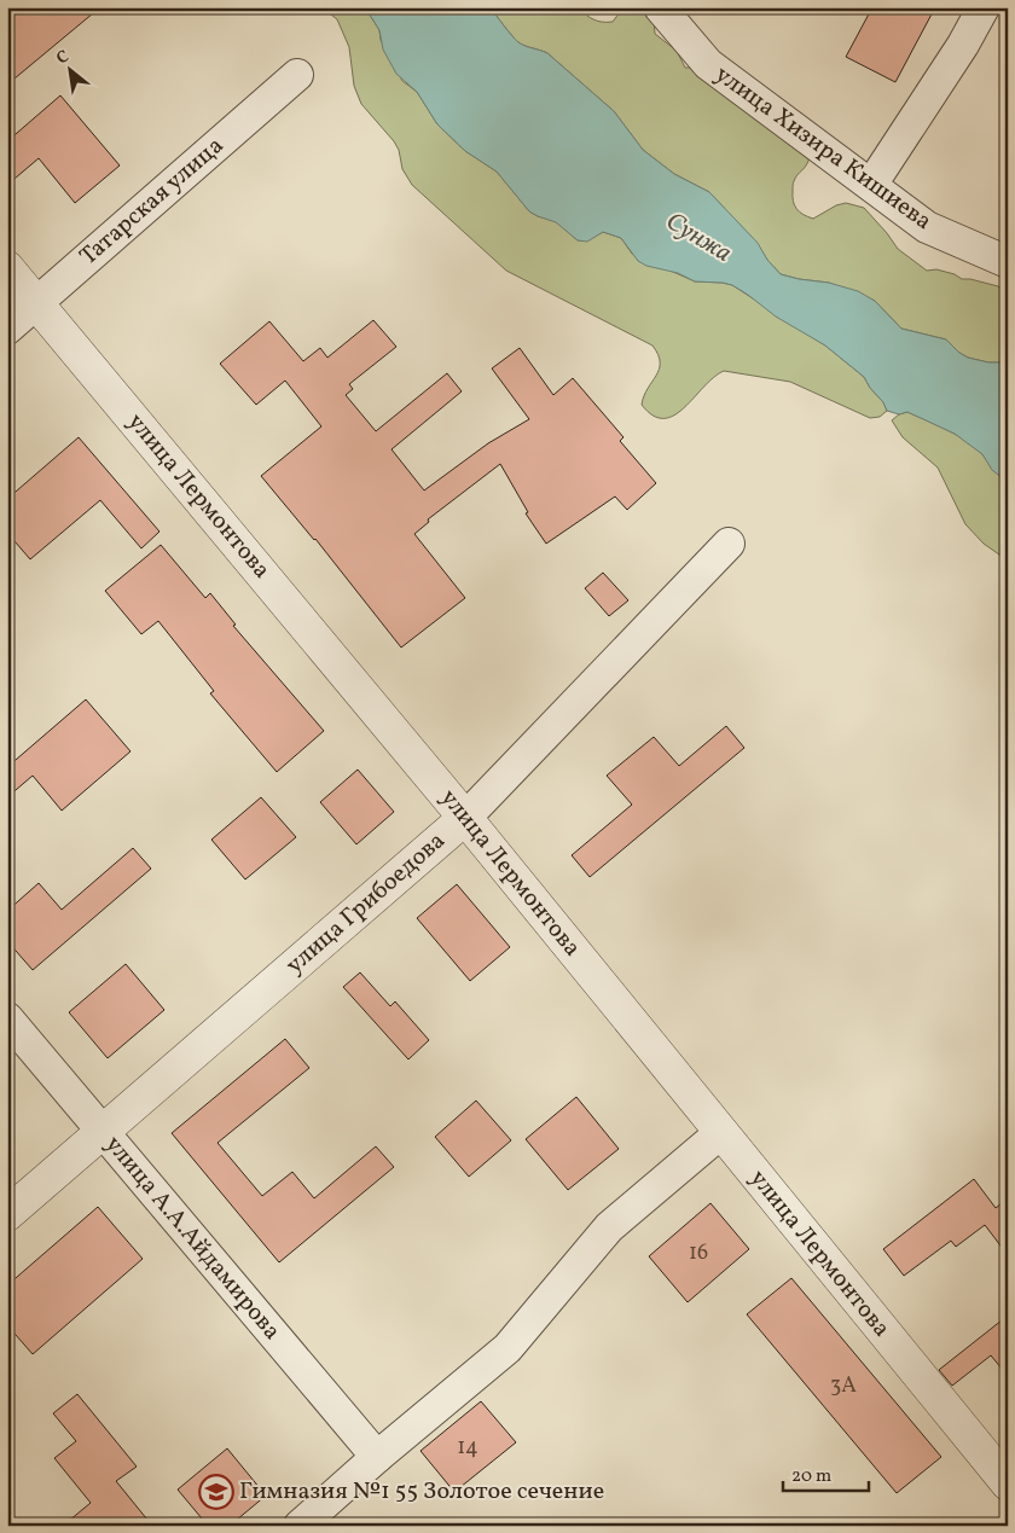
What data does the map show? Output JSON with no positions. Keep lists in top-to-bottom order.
{
  "streets": {
    "street": [
      "улица Хизира Кишиева",
      "Татарская улица",
      "улица Лермонтова",
      "улица Грибоедова",
      "улица А.А.Айдамирова"
    ]
  },
  "crossings": [
    ["Татарская улица", "улица Лермонтова"],
    ["улица Лермонтова", "улица Грибоедова"],
    ["улица Грибоедова", "улица А.А.Айдамирова"]
  ],
  "water": ["Сунжа"],
  "places": {
    "school or university": ["Гимназия №1 55 Золотое сечение"]
  },
  "house_numbers": ["16", "3А", "14"],
  "scale_bar": "20 m",
  "north": "top left"
}
